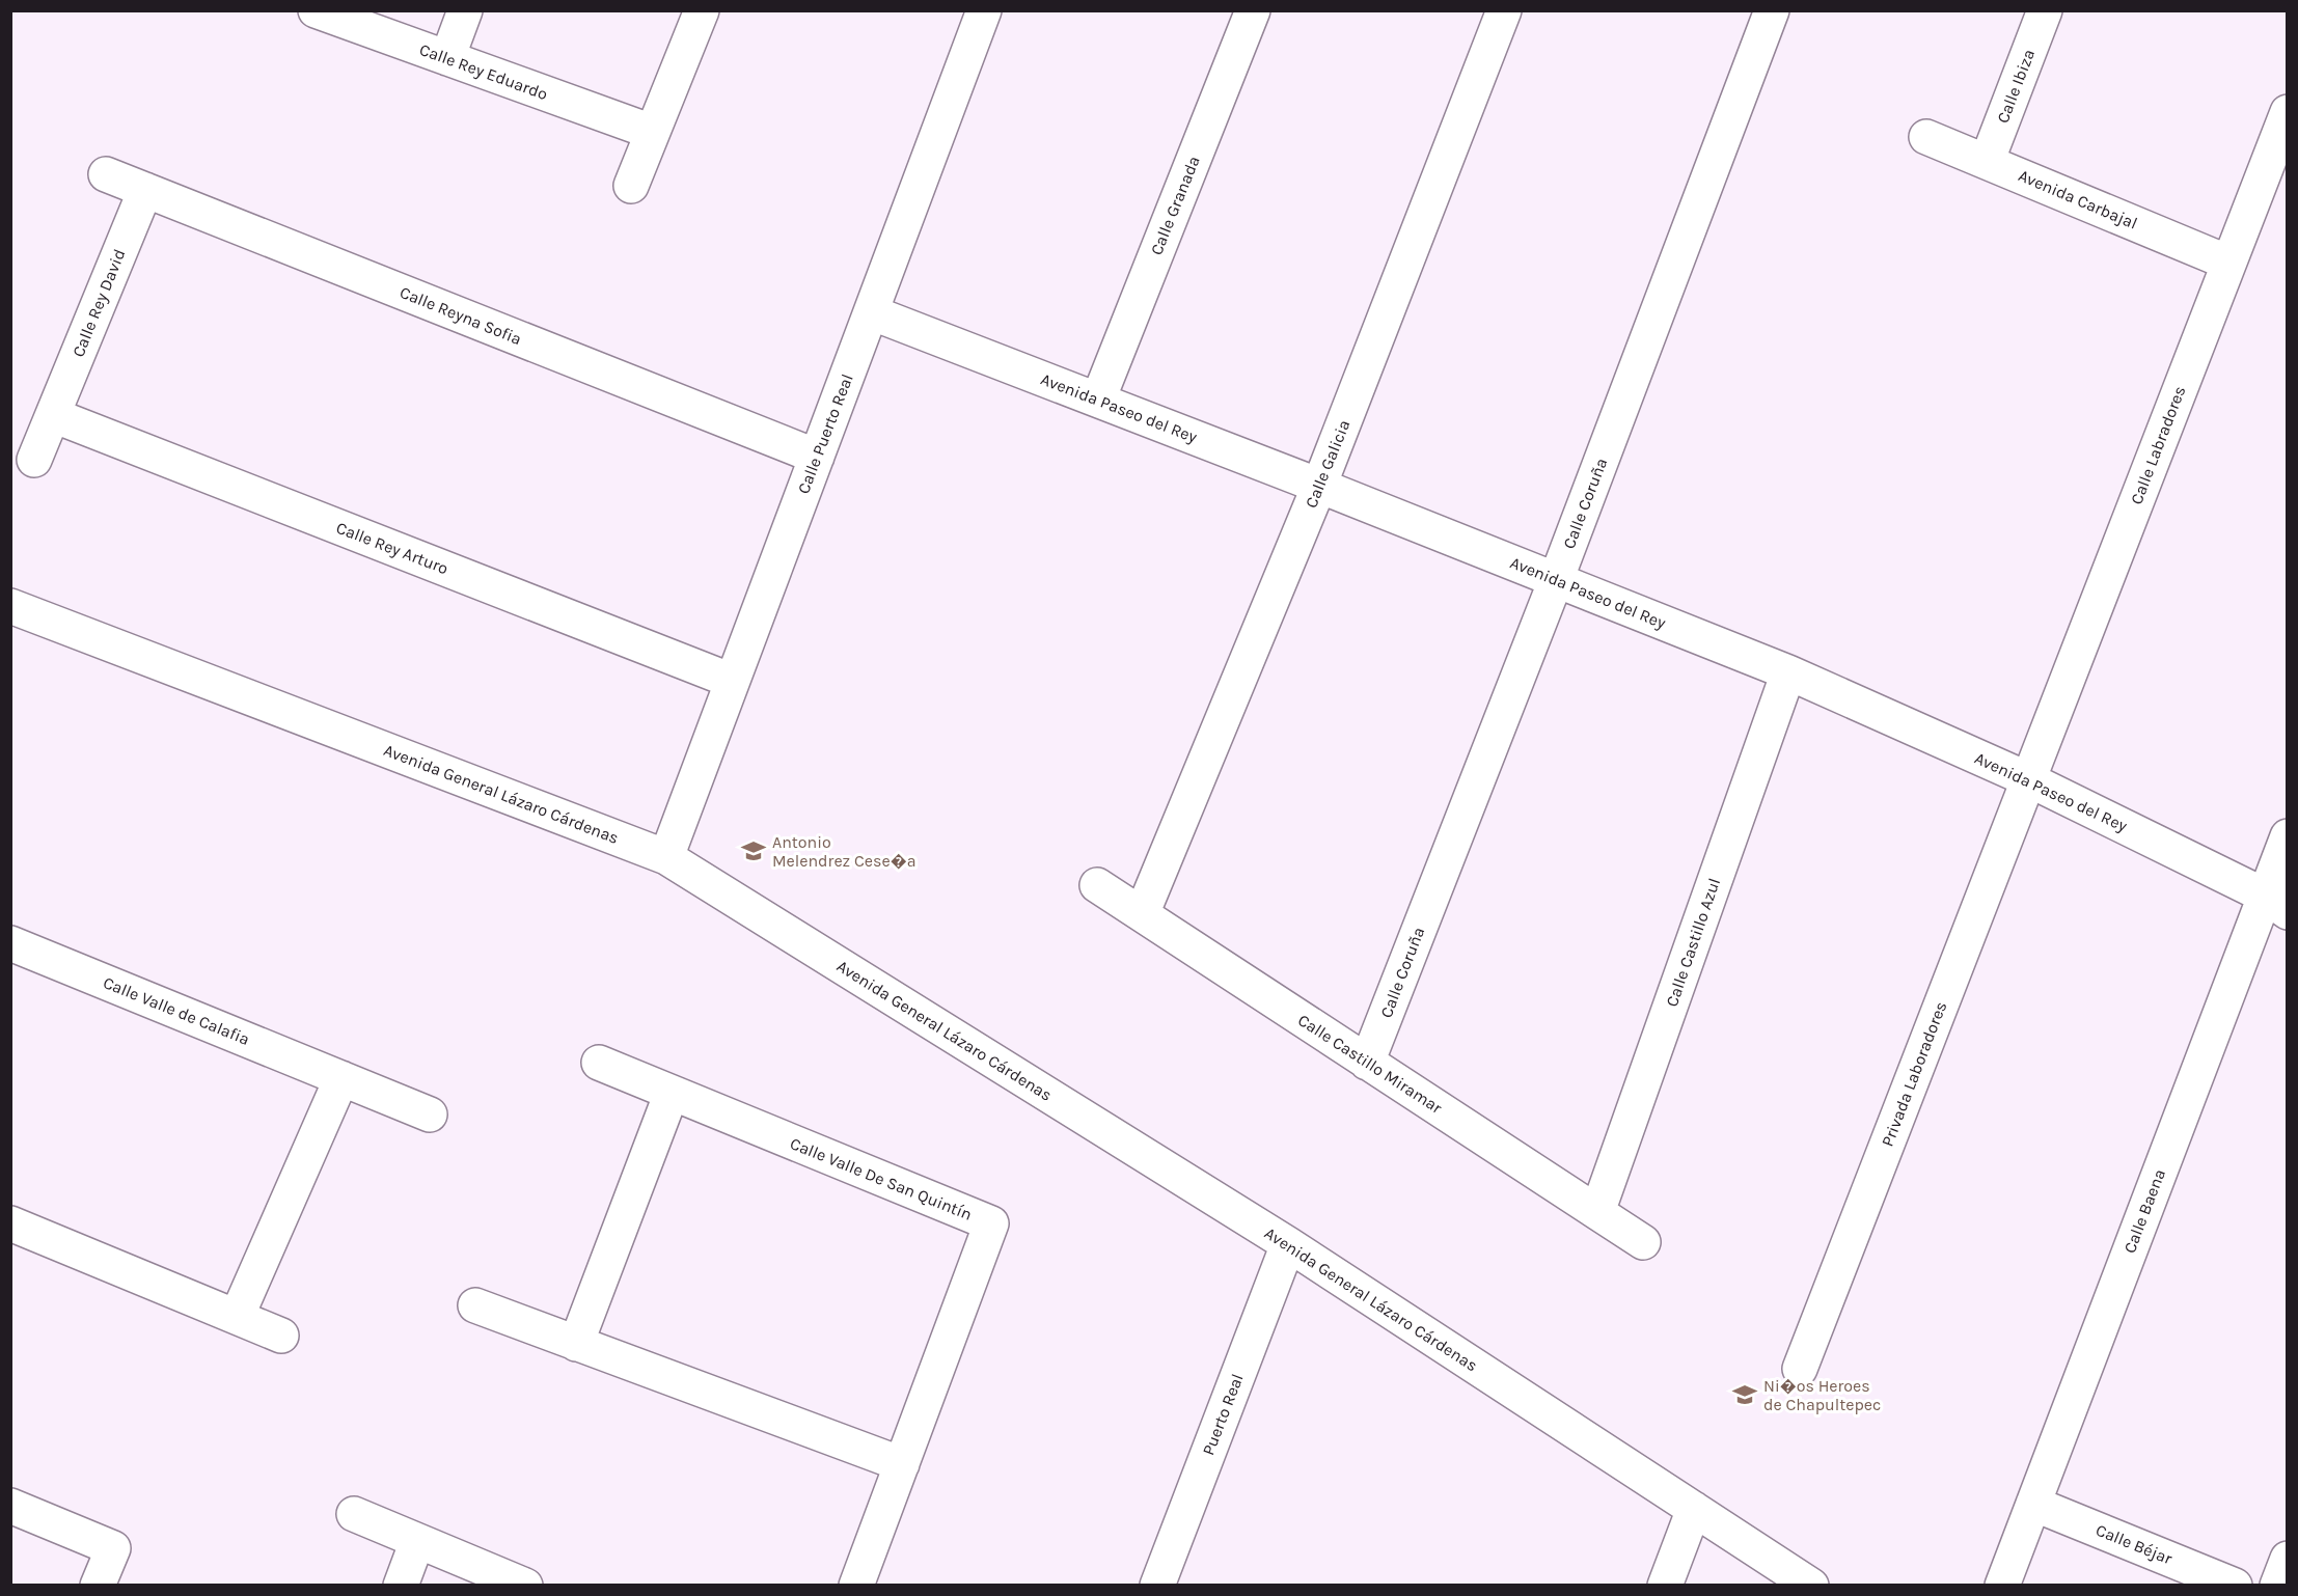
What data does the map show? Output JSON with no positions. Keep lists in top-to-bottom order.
{
  "streets": {
    "street": [
      "Calle Rey Eduardo",
      "Calle Ibiza",
      "Avenida Carbajal",
      "Calle Granada",
      "Calle Rey David",
      "Calle Reyna Sofia",
      "Avenida Paseo del Rey",
      "Calle Puerto Real",
      "Calle Labradores",
      "Calle Galicia",
      "Calle Coruña",
      "Calle Rey Arturo",
      "Avenida General Lázaro Cárdenas",
      "Calle Castillo Azul",
      "Calle Valle de Calafia",
      "Calle Castillo Miramar",
      "Privada Laboradores",
      "Calle Valle De San Quintín",
      "Calle Baena",
      "Puerto Real",
      "Calle Béjar"
    ]
  },
  "crossings": [
    ["Calle Ibiza", "Avenida Carbajal"],
    ["Avenida Carbajal", "Calle Labradores"],
    ["Calle Granada", "Avenida Paseo del Rey"],
    ["Calle Rey David", "Calle Reyna Sofia"],
    ["Calle Rey David", "Calle Rey Arturo"],
    ["Calle Reyna Sofia", "Calle Puerto Real"],
    ["Avenida Paseo del Rey", "Calle Puerto Real"],
    ["Avenida Paseo del Rey", "Calle Labradores"],
    ["Avenida Paseo del Rey", "Calle Galicia"],
    ["Avenida Paseo del Rey", "Calle Coruña"],
    ["Avenida Paseo del Rey", "Calle Castillo Azul"],
    ["Avenida Paseo del Rey", "Privada Laboradores"],
    ["Avenida Paseo del Rey", "Calle Baena"],
    ["Calle Puerto Real", "Calle Rey Arturo"],
    ["Calle Puerto Real", "Avenida General Lázaro Cárdenas"],
    ["Calle Labradores", "Privada Laboradores"],
    ["Calle Galicia", "Calle Castillo Miramar"],
    ["Calle Coruña", "Calle Castillo Miramar"],
    ["Avenida General Lázaro Cárdenas", "Puerto Real"],
    ["Calle Castillo Azul", "Calle Castillo Miramar"],
    ["Calle Baena", "Calle Béjar"]
  ],
  "places": {
    "school or university": ["Antonio Melendrez Cese�a", "Ni�os Heroes de Chapultepec"]
  }
}
